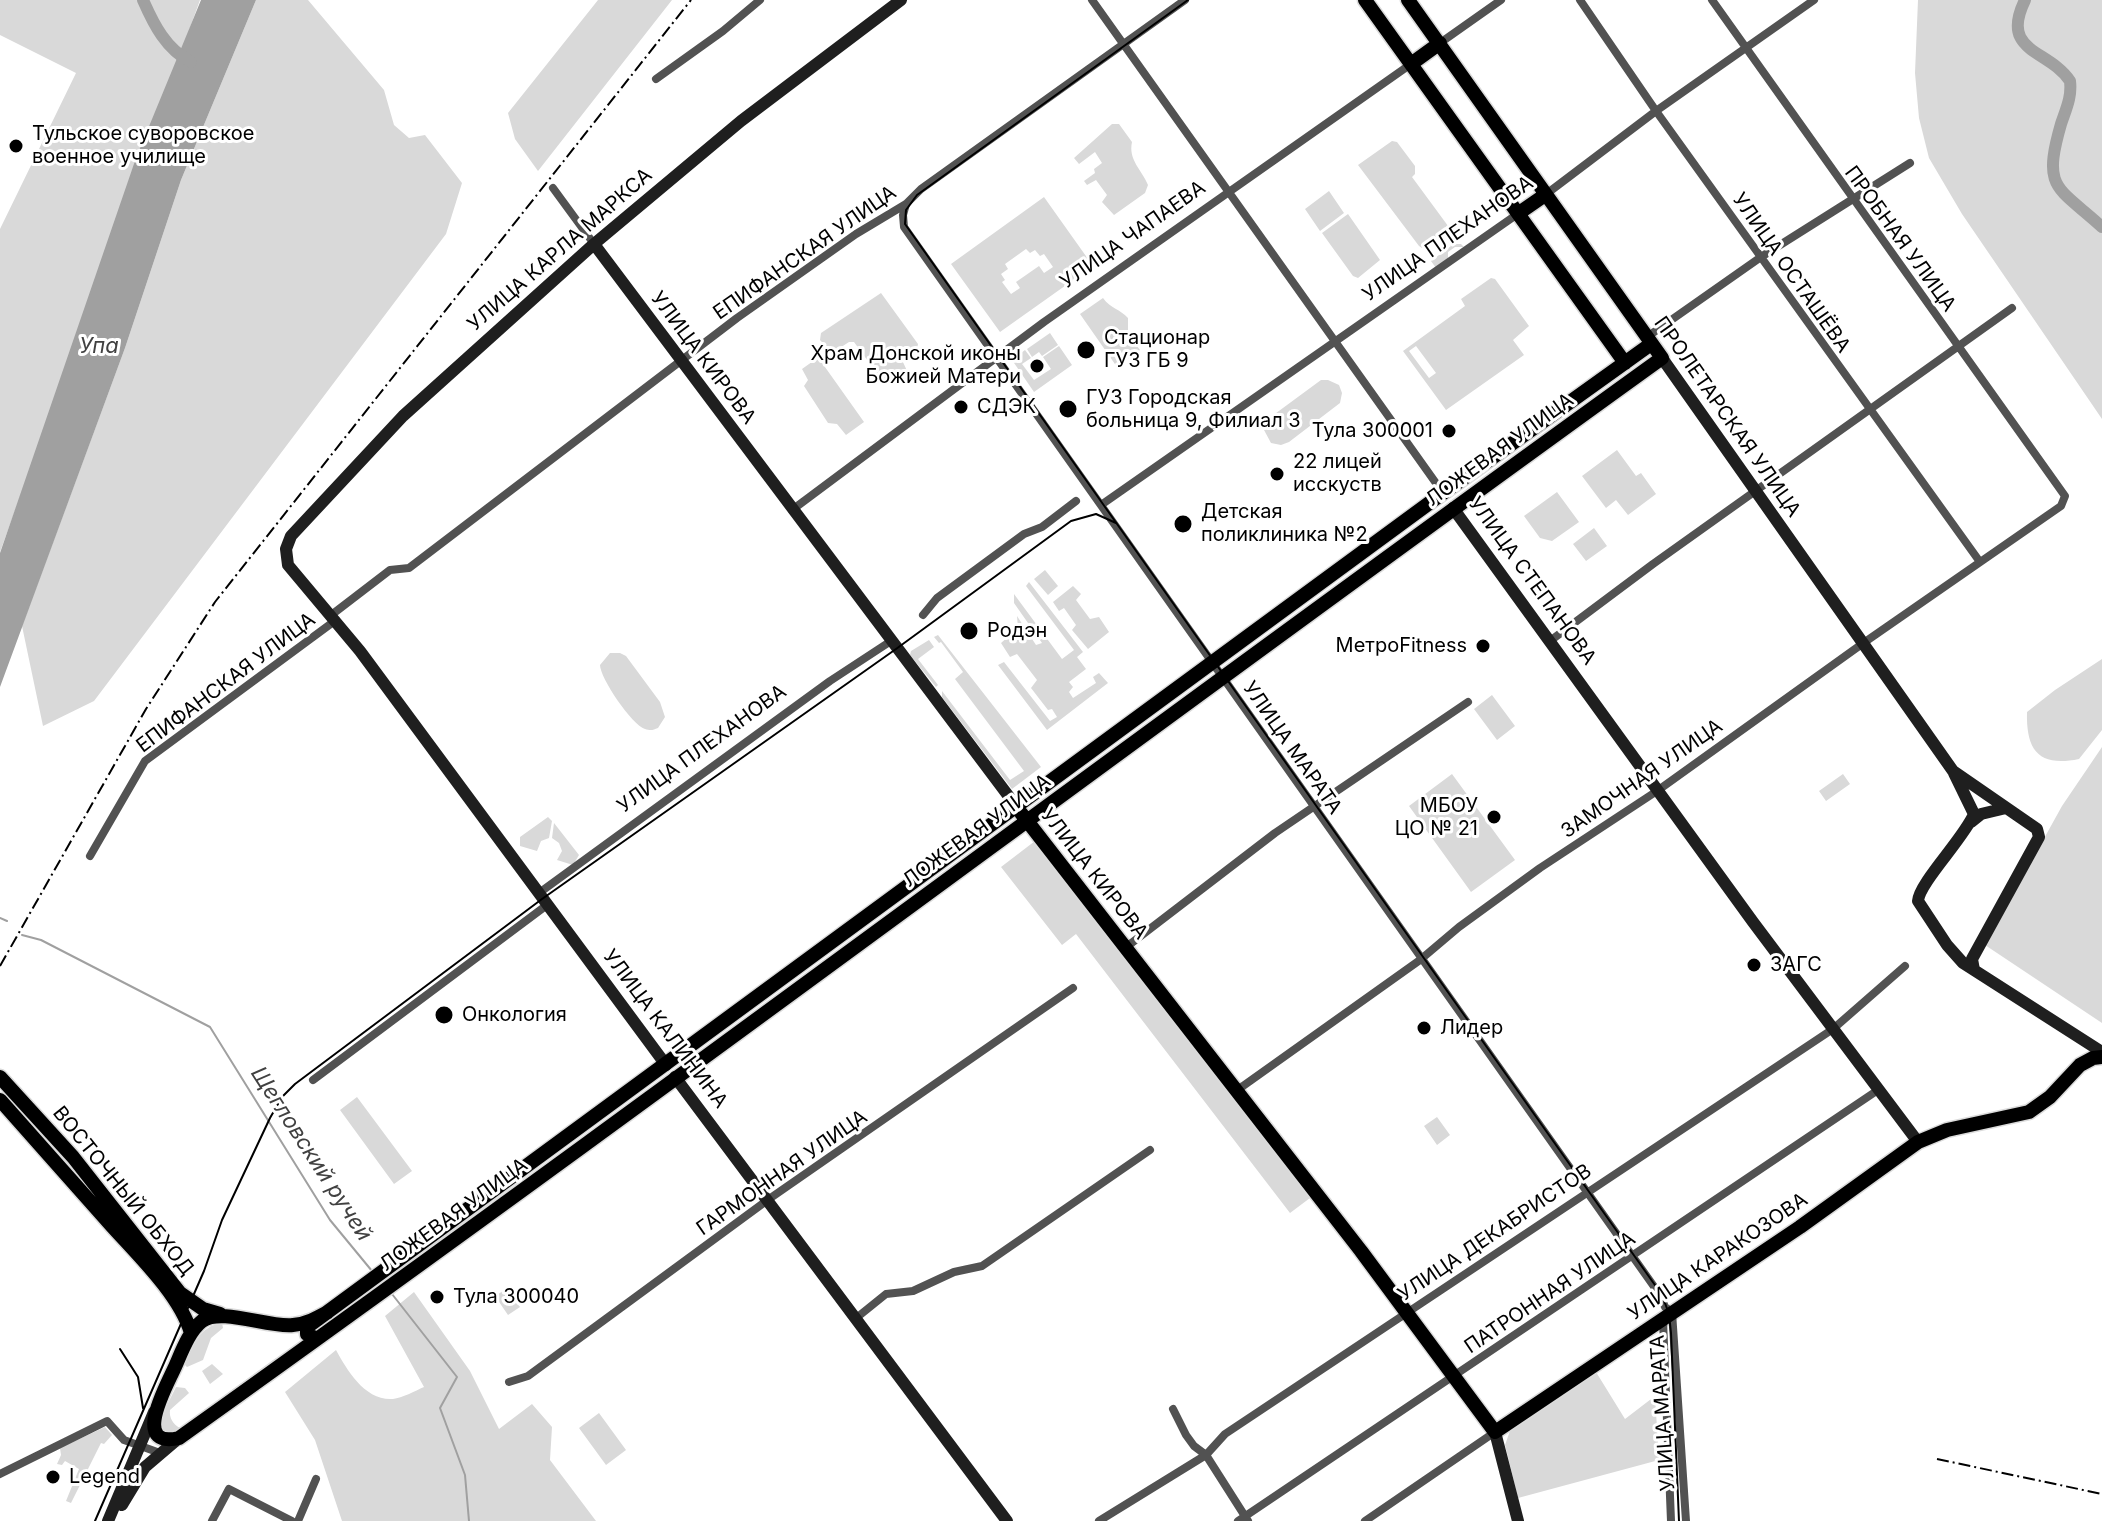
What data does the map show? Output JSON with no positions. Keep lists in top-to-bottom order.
{
  "streets": {
    "main road": [
      "УЛИЦА ЧАПАЕВА",
      "УЛИЦА ПЛЕХАНОВА",
      "УЛИЦА КИРОВА",
      "ПРОЛЕТАРСКАЯ УЛИЦА",
      "ЛОЖЕВАЯ УЛИЦА",
      "УЛИЦА СТЕПАНОВА",
      "ВОСТОЧНЫЙ ОБХОД",
      "УЛИЦА КАРАКОЗОВА"
    ],
    "street": [
      "ПРОБНАЯ УЛИЦА",
      "УЛИЦА КАРЛА МАРКСА",
      "ЕПИФАНСКАЯ УЛИЦА",
      "УЛИЦА ОСТАШЁВА",
      "УЛИЦА МАРАТА",
      "ЗАМОЧНАЯ УЛИЦА",
      "УЛИЦА КАЛИНИНА",
      "ГАРМОННАЯ УЛИЦА",
      "УЛИЦА ДЕКАБРИСТОВ",
      "ПАТРОННАЯ УЛИЦА"
    ]
  },
  "crossings": [
    ["УЛИЦА ЧАПАЕВА", "УЛИЦА КИРОВА"],
    ["УЛИЦА ЧАПАЕВА", "ПРОЛЕТАРСКАЯ УЛИЦА"],
    ["УЛИЦА ЧАПАЕВА", "УЛИЦА СТЕПАНОВА"],
    ["УЛИЦА ЧАПАЕВА", "УЛИЦА МАРАТА"],
    ["УЛИЦА ПЛЕХАНОВА", "ПРОБНАЯ УЛИЦА"],
    ["УЛИЦА ПЛЕХАНОВА", "УЛИЦА ОСТАШЁВА"],
    ["УЛИЦА ПЛЕХАНОВА", "УЛИЦА КИРОВА"],
    ["УЛИЦА ПЛЕХАНОВА", "ПРОЛЕТАРСКАЯ УЛИЦА"],
    ["УЛИЦА ПЛЕХАНОВА", "УЛИЦА СТЕПАНОВА"],
    ["УЛИЦА ПЛЕХАНОВА", "УЛИЦА МАРАТА"],
    ["УЛИЦА ПЛЕХАНОВА", "УЛИЦА КАЛИНИНА"],
    ["ПРОБНАЯ УЛИЦА", "ЛОЖЕВАЯ УЛИЦА"],
    ["ПРОБНАЯ УЛИЦА", "ЗАМОЧНАЯ УЛИЦА"],
    ["УЛИЦА КАРЛА МАРКСА", "УЛИЦА КИРОВА"],
    ["УЛИЦА КАРЛА МАРКСА", "УЛИЦА КАЛИНИНА"],
    ["ЕПИФАНСКАЯ УЛИЦА", "УЛИЦА КИРОВА"],
    ["ЕПИФАНСКАЯ УЛИЦА", "УЛИЦА СТЕПАНОВА"],
    ["ЕПИФАНСКАЯ УЛИЦА", "УЛИЦА МАРАТА"],
    ["ЕПИФАНСКАЯ УЛИЦА", "УЛИЦА КАЛИНИНА"],
    ["УЛИЦА ОСТАШЁВА", "ЛОЖЕВАЯ УЛИЦА"],
    ["УЛИЦА ОСТАШЁВА", "ЗАМОЧНАЯ УЛИЦА"],
    ["УЛИЦА КИРОВА", "ЛОЖЕВАЯ УЛИЦА"],
    ["УЛИЦА КИРОВА", "ЗАМОЧНАЯ УЛИЦА"],
    ["УЛИЦА КИРОВА", "УЛИЦА ДЕКАБРИСТОВ"],
    ["УЛИЦА КИРОВА", "УЛИЦА КАРАКОЗОВА"],
    ["УЛИЦА КИРОВА", "ПАТРОННАЯ УЛИЦА"],
    ["ПРОЛЕТАРСКАЯ УЛИЦА", "ЛОЖЕВАЯ УЛИЦА"],
    ["ПРОЛЕТАРСКАЯ УЛИЦА", "ЗАМОЧНАЯ УЛИЦА"],
    ["ЛОЖЕВАЯ УЛИЦА", "УЛИЦА СТЕПАНОВА"],
    ["ЛОЖЕВАЯ УЛИЦА", "УЛИЦА МАРАТА"],
    ["ЛОЖЕВАЯ УЛИЦА", "УЛИЦА КАЛИНИНА"],
    ["ЛОЖЕВАЯ УЛИЦА", "ВОСТОЧНЫЙ ОБХОД"],
    ["УЛИЦА СТЕПАНОВА", "ЗАМОЧНАЯ УЛИЦА"],
    ["УЛИЦА СТЕПАНОВА", "УЛИЦА ДЕКАБРИСТОВ"],
    ["УЛИЦА СТЕПАНОВА", "УЛИЦА КАРАКОЗОВА"],
    ["УЛИЦА СТЕПАНОВА", "ПАТРОННАЯ УЛИЦА"],
    ["УЛИЦА МАРАТА", "ЗАМОЧНАЯ УЛИЦА"],
    ["УЛИЦА МАРАТА", "УЛИЦА ДЕКАБРИСТОВ"],
    ["УЛИЦА МАРАТА", "УЛИЦА КАРАКОЗОВА"],
    ["УЛИЦА МАРАТА", "ПАТРОННАЯ УЛИЦА"],
    ["УЛИЦА КАЛИНИНА", "ГАРМОННАЯ УЛИЦА"]
  ],
  "water": ["Упа", "Щегловский ручей"],
  "places": [
    "Тульское суворовское военное училище",
    "Стационар ГУЗ ГБ 9",
    "Храм Донской иконы Божией Матери",
    "СДЭК",
    "ГУЗ Городская больница 9, Филиал 3",
    "Тула 300001",
    "22 лицей исскуств",
    "Детская поликлиника №2",
    "Родэн",
    "МетроFitness",
    "МБОУ ЦО № 21",
    "ЗАГС",
    "Онкология",
    "Лидер",
    "Тула 300040",
    "Legend"
  ]
}
